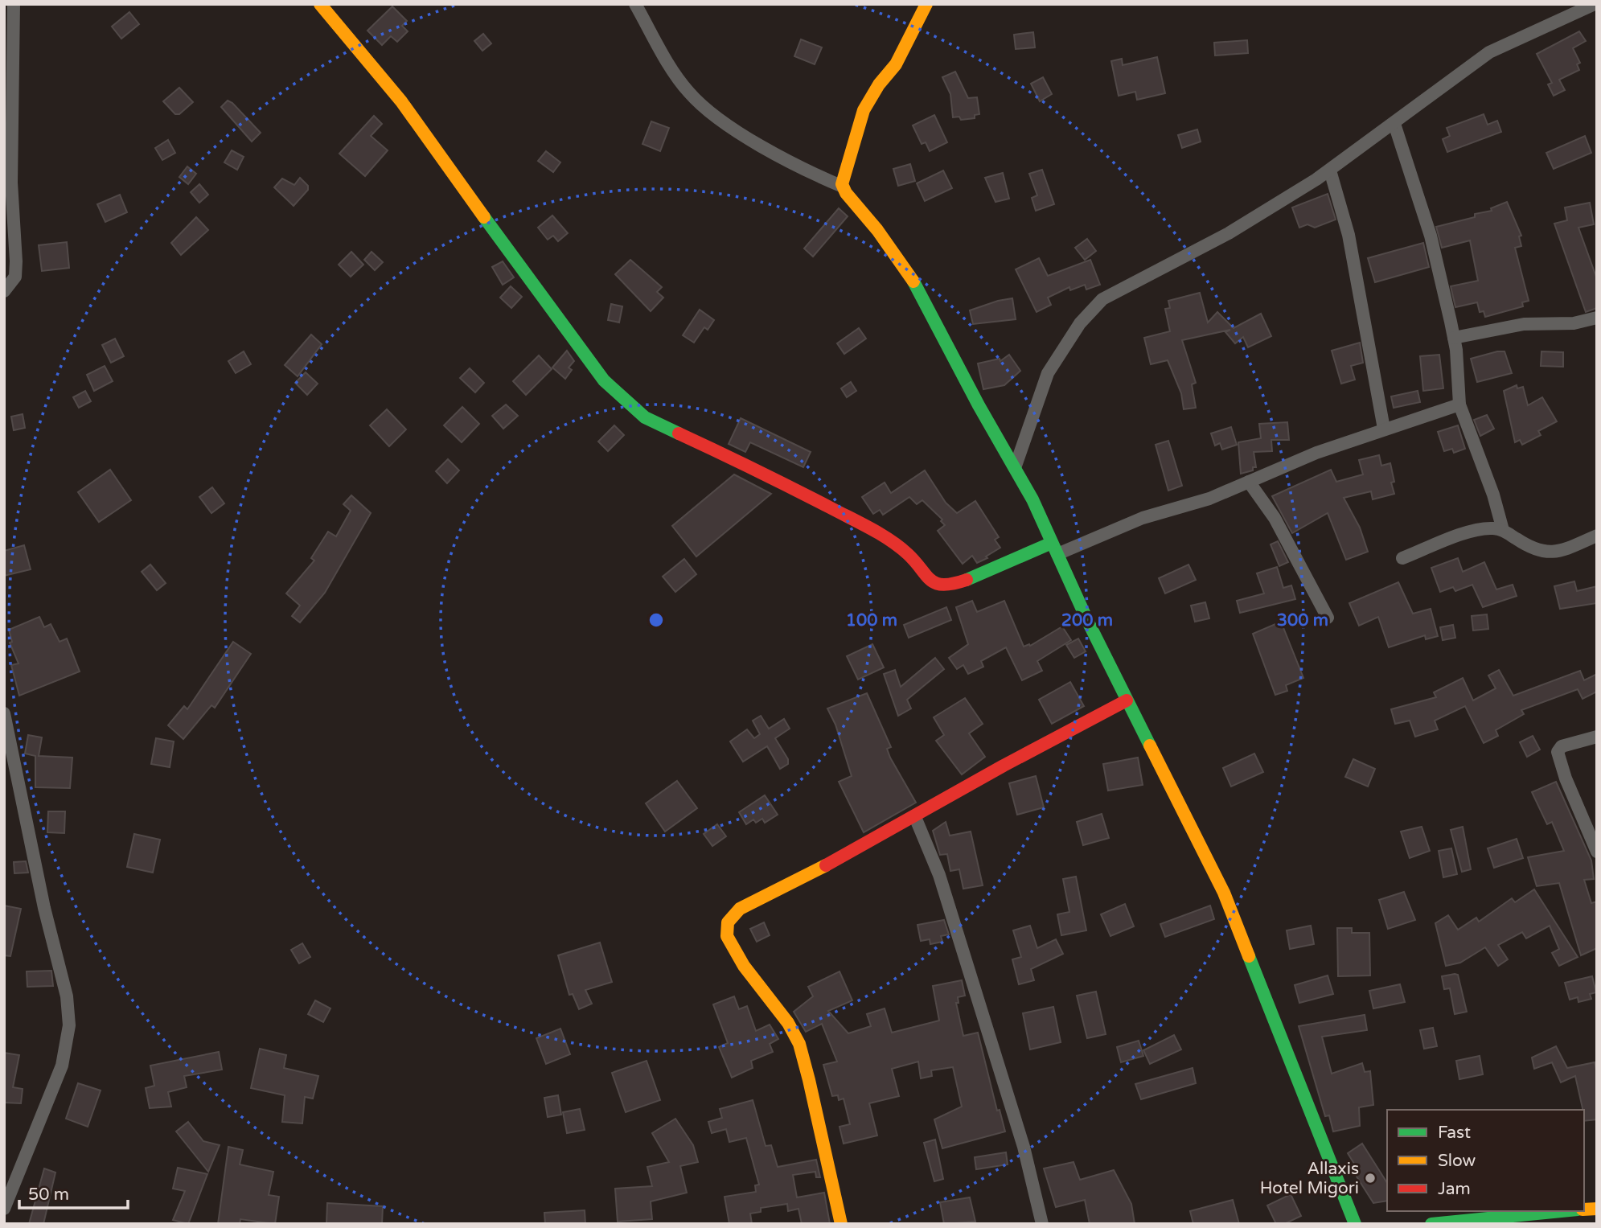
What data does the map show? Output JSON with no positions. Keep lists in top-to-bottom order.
{
  "places": ["Allaxis Hotel Migori"],
  "legend": ["Fast", "Slow", "Jam"],
  "scale_bar": "50 m",
  "rings": ["100 m", "200 m", "300 m"]
}
